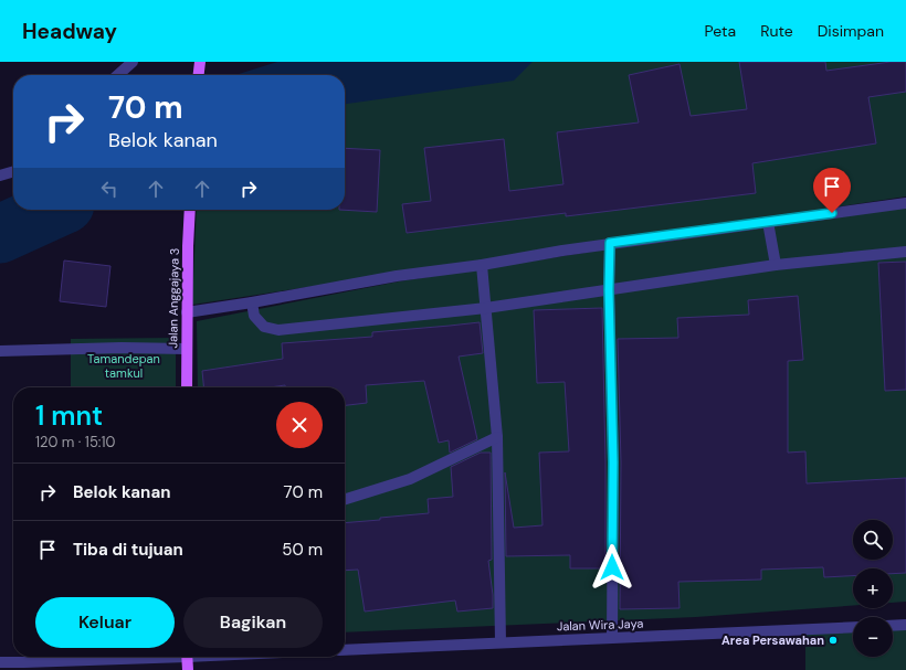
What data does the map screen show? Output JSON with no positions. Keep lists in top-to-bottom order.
{
  "streets": {
    "main road": ["Jalan Anggajaya 3"],
    "street": ["Jalan Wira Jaya"]
  },
  "parks": ["Tamandepan tamkul"],
  "places": ["Area Persawahan"],
  "page": {
    "header": "Headway",
    "nav": ["Peta", "Rute", "Disimpan"],
    "turn": ["70 m", "Belok kanan"],
    "heading": ["1 mnt", "120 m · 15:10"],
    "list": [
      {
        "name": "Belok kanan",
        "value": "70 m"
      },
      {
        "name": "Tiba di tujuan",
        "value": "50 m"
      }
    ],
    "map_buttons": ["+", "−"],
    "buttons": ["Keluar", "Bagikan"]
  }
}
